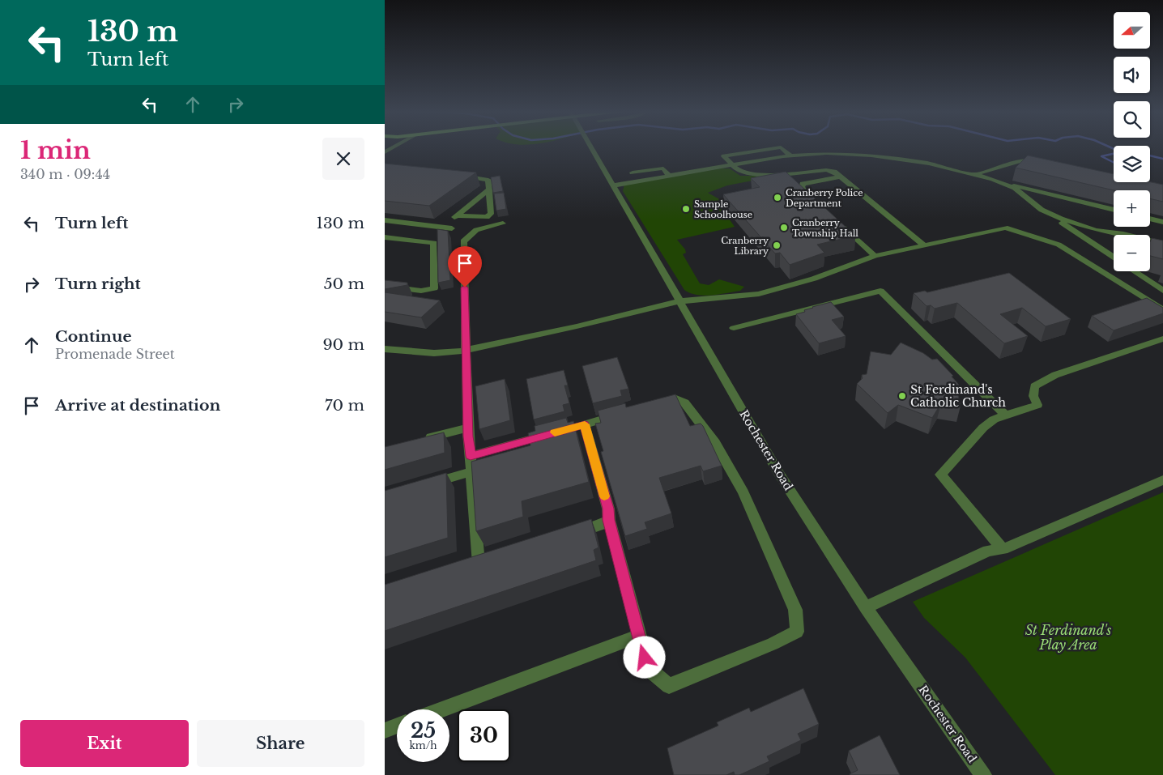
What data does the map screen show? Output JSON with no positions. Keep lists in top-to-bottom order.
{
  "streets": {
    "street": ["Rochester Road"]
  },
  "parks": ["St Ferdinand's Play Area"],
  "places": [
    "Cranberry Police Department",
    "Sample Schoolhouse",
    "Cranberry Township Hall",
    "Cranberry Library",
    "St Ferdinand's Catholic Church"
  ],
  "north": "left",
  "page": {
    "turn": ["130 m", "Turn left"],
    "map_buttons": ["+", "−"],
    "heading": ["1 min", "340 m · 09:44"],
    "list": [
      {
        "name": "Turn left",
        "value": "130 m"
      },
      {
        "name": "Turn right",
        "value": "50 m"
      },
      {
        "name": "Continue",
        "note": "Promenade Street",
        "value": "90 m"
      },
      {
        "name": "Arrive at destination",
        "value": "70 m"
      }
    ],
    "speed": "25 km/h",
    "limit": "30",
    "buttons": ["Exit", "Share"]
  }
}
